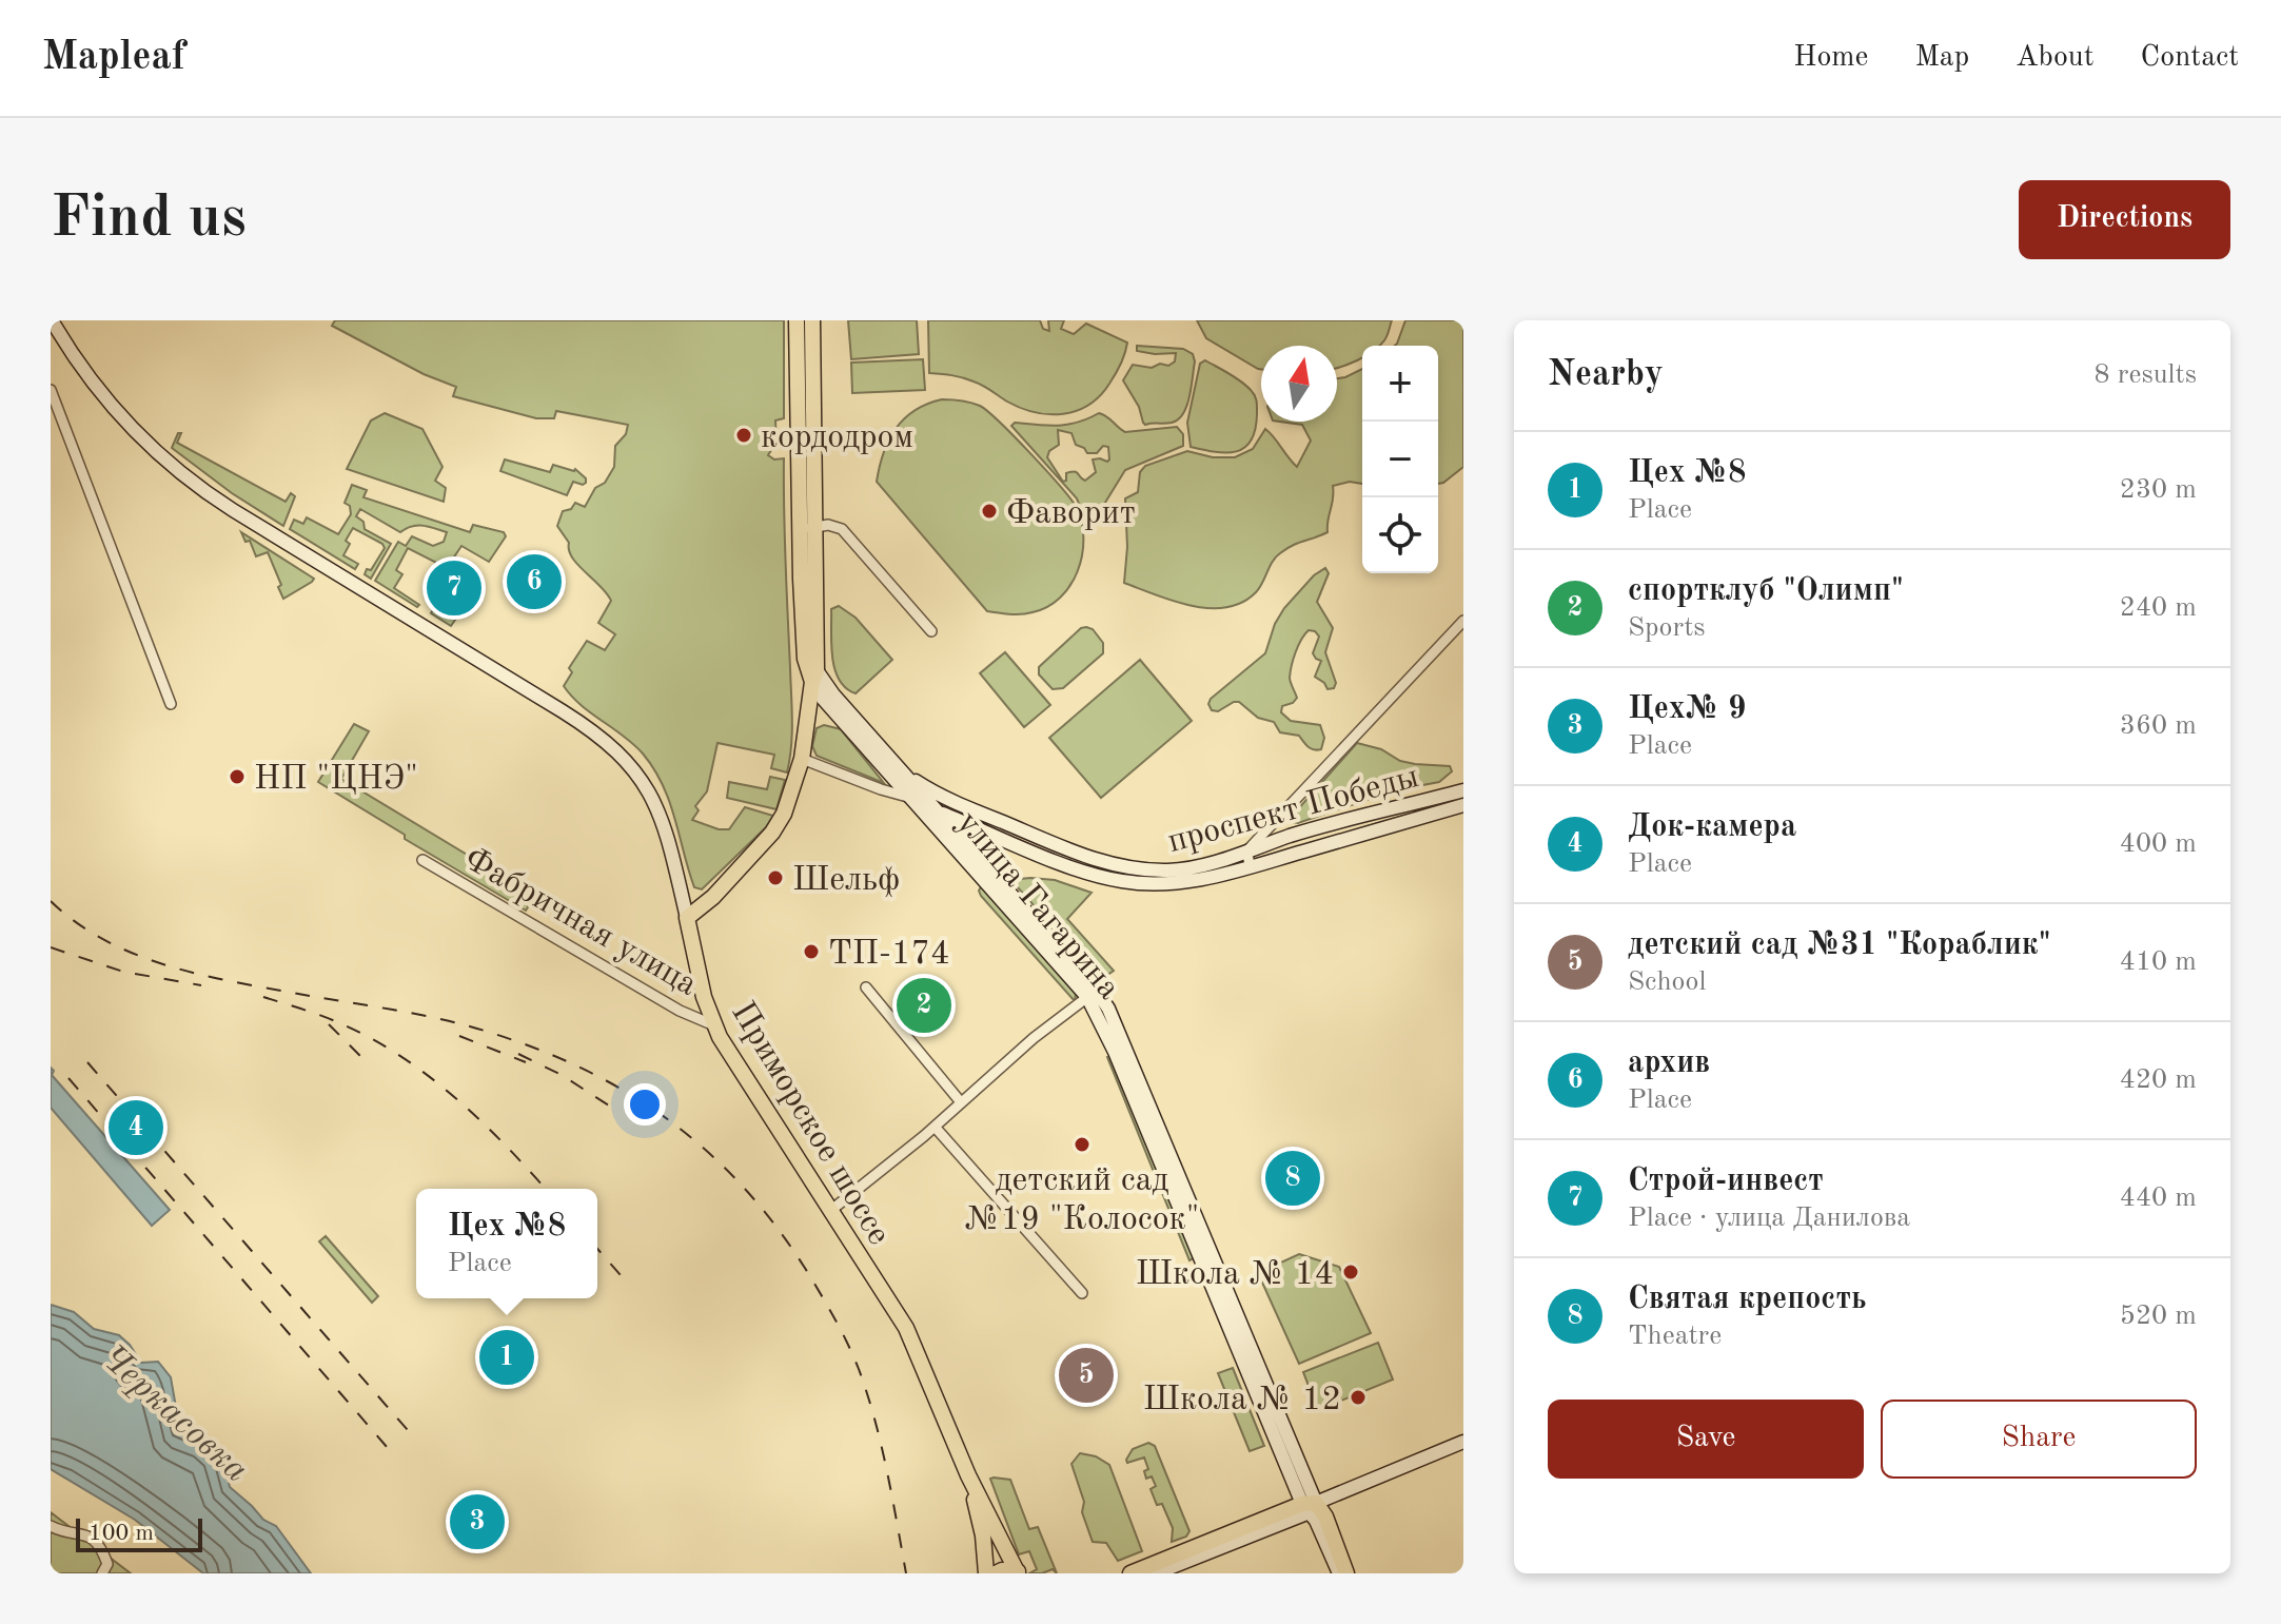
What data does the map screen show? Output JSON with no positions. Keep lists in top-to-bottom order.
{
  "streets": {
    "main road": ["улица Гагарина", "Приморское шоссе"],
    "street": ["проспект Победы", "Фабричная улица"]
  },
  "crossings": [
    ["проспект Победы", "улица Гагарина"],
    ["Фабричная улица", "Приморское шоссе"]
  ],
  "water": ["Черкасовка"],
  "places": [
    "кордодром",
    "Фаворит",
    "НП \"ЦНЭ\"",
    "Шельф",
    "ТП-174",
    "детский сад №19 \"Колосок\"",
    "Школа № 14",
    "Школа № 12"
  ],
  "scale_bar": "100 m",
  "north": "top",
  "page": {
    "header": "Mapleaf",
    "nav": [
      "Home",
      "Map",
      "About",
      "Contact"
    ],
    "buttons": [
      "Directions",
      ["Save", "Share"]
    ],
    "title": "Find us",
    "heading": ["Nearby", "8 results"],
    "map_buttons": ["+", "−"],
    "list": [
      {
        "mark": "1",
        "name": "Цех №8",
        "note": "Place",
        "value": "230 m"
      },
      {
        "mark": "2",
        "name": "спортклуб \"Олимп\"",
        "note": "Sports",
        "value": "240 m"
      },
      {
        "mark": "3",
        "name": "Цех№ 9",
        "note": "Place",
        "value": "360 m"
      },
      {
        "mark": "4",
        "name": "Док-камера",
        "note": "Place",
        "value": "400 m"
      },
      {
        "mark": "5",
        "name": "детский сад №31 \"Кораблик\"",
        "note": "School",
        "value": "410 m"
      },
      {
        "mark": "6",
        "name": "архив",
        "note": "Place",
        "value": "420 m"
      },
      {
        "mark": "7",
        "name": "Строй-инвест",
        "note": "Place · улица Данилова",
        "value": "440 m"
      },
      {
        "mark": "8",
        "name": "Святая крепость",
        "note": "Theatre",
        "value": "520 m"
      }
    ],
    "pins": [
      "6",
      "7",
      "2",
      "4",
      "8",
      "1",
      "5",
      "3"
    ],
    "popup": ["Цех №8", "Place"],
    "scale": "100 m"
  }
}
